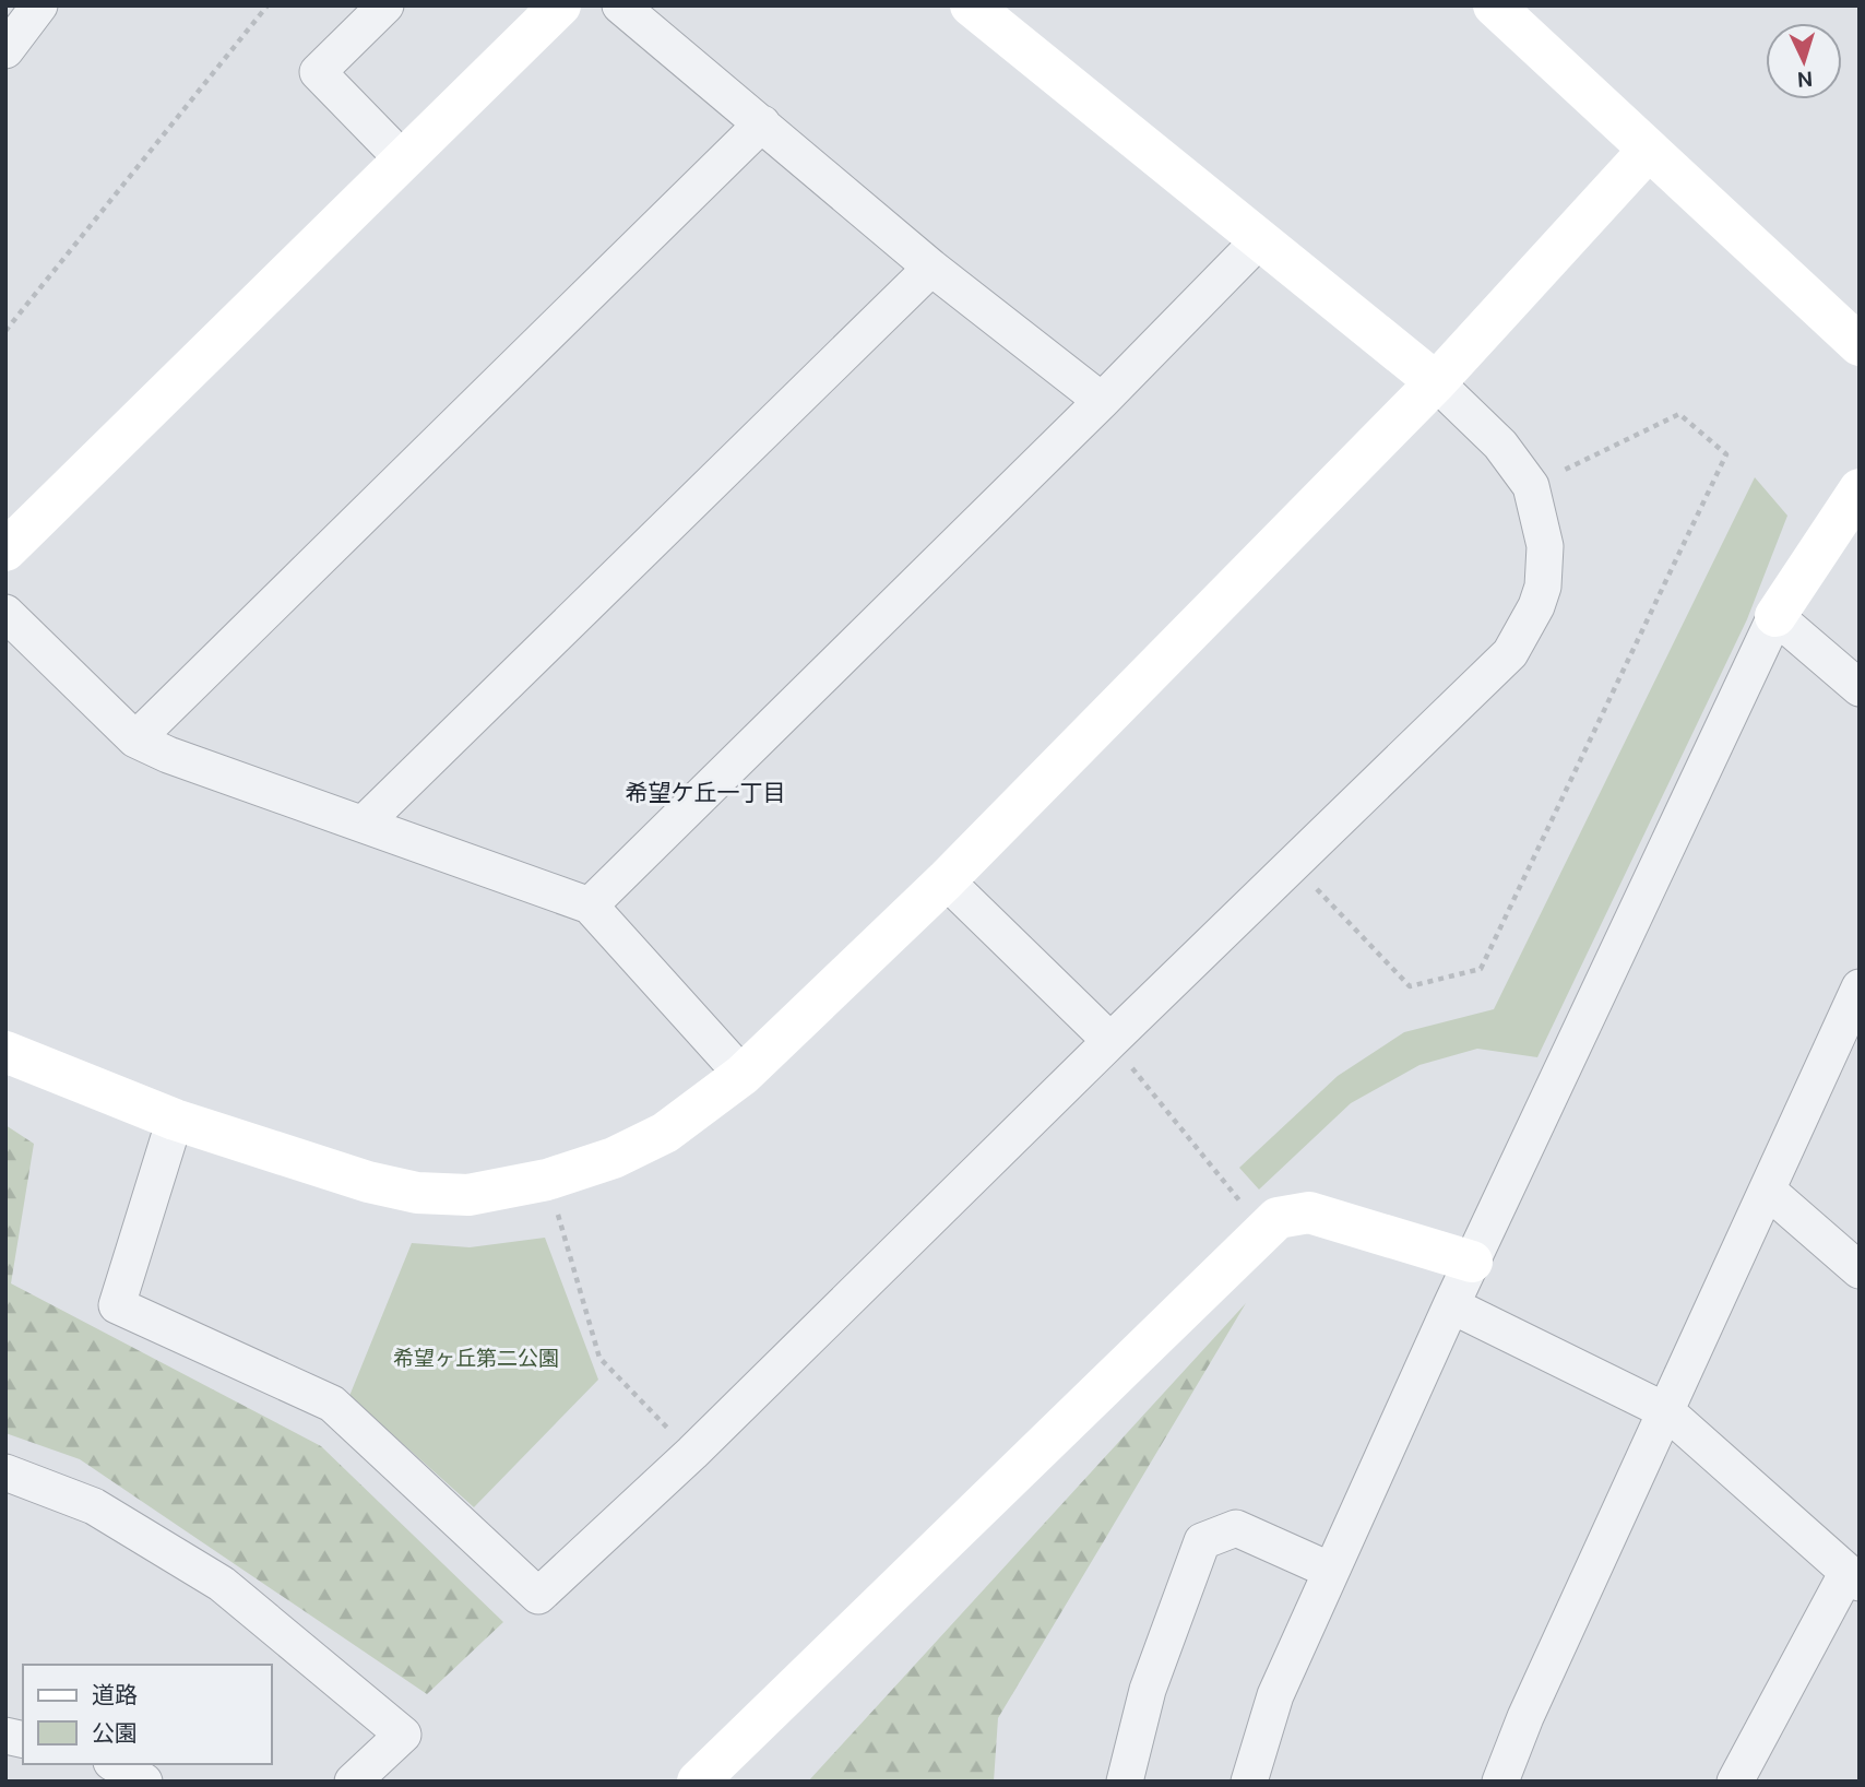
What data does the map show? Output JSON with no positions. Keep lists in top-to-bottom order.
{
  "districts": ["希望ケ丘一丁目"],
  "parks": ["希望ヶ丘第二公園"],
  "legend": ["道路", "公園"],
  "north": "bottom"
}
